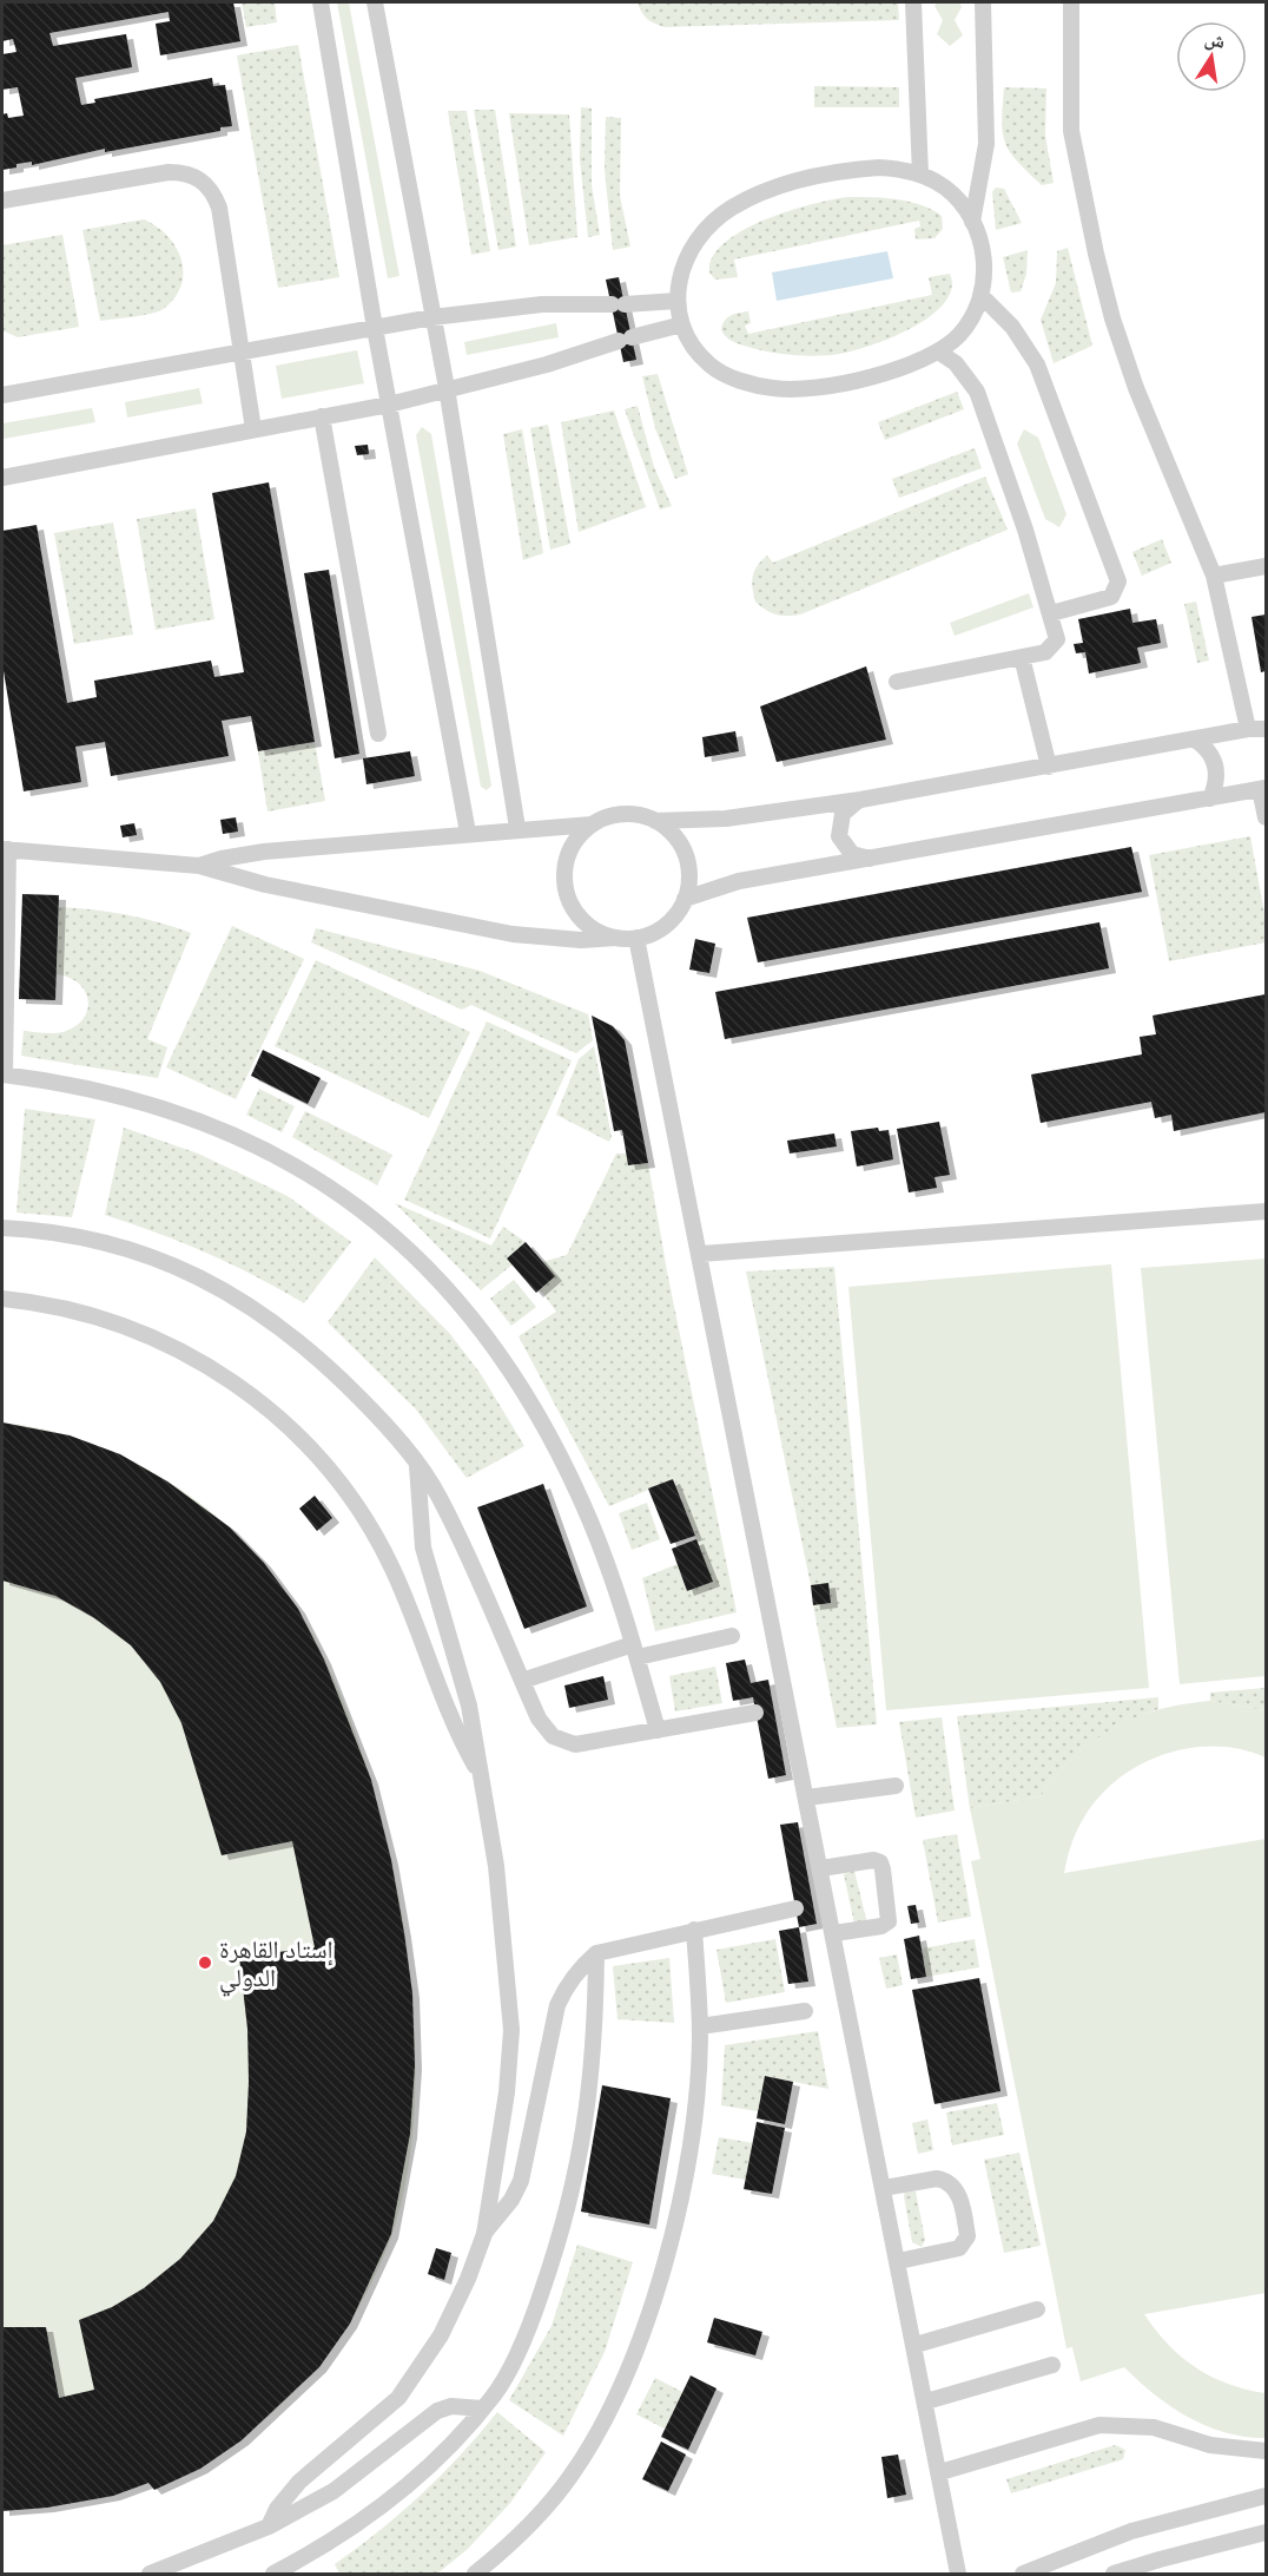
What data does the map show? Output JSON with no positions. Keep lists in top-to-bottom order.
{
  "places": ["إستاد القاهرة الدولي"],
  "north": "top"
}
